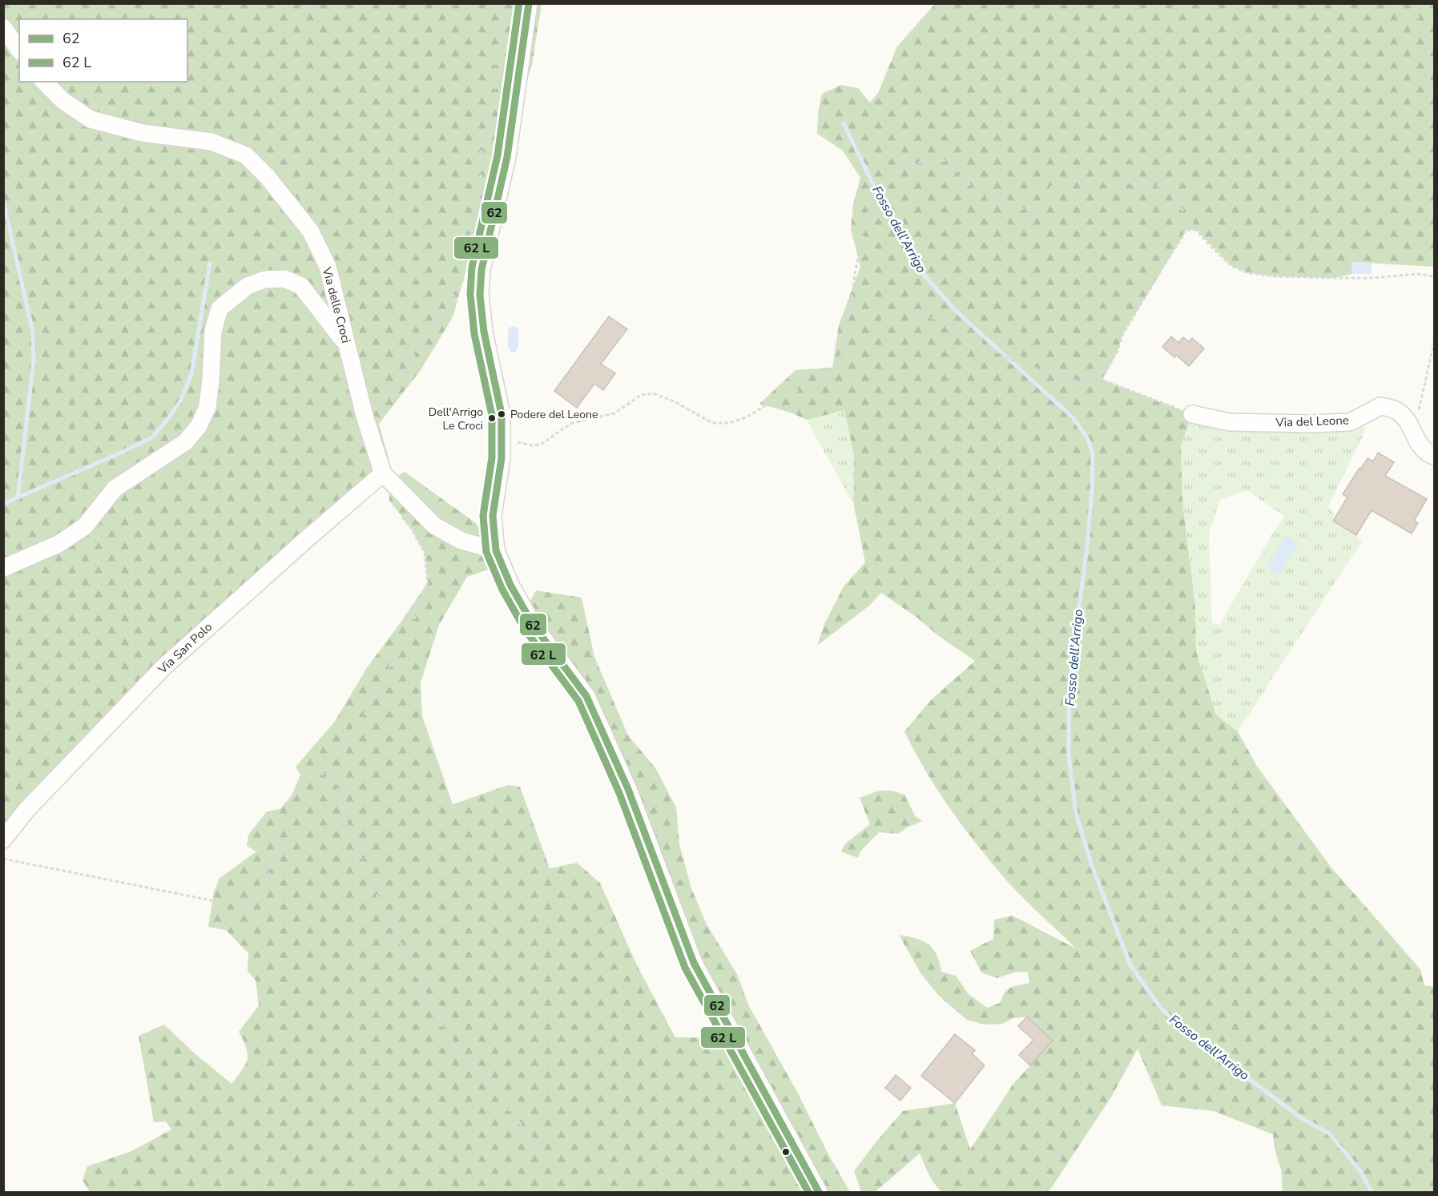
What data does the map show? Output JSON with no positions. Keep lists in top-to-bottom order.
{
  "streets": {
    "street": ["Via delle Croci", "Via del Leone", "Via San Polo"]
  },
  "crossings": [
    ["Via delle Croci", "Via San Polo"]
  ],
  "water": ["Fosso dell'Arrigo"],
  "places": ["Podere del Leone", "Dell'Arrigo Le Croci"],
  "lines": ["transit line 62"],
  "legend": ["62", "62 L"]
}
